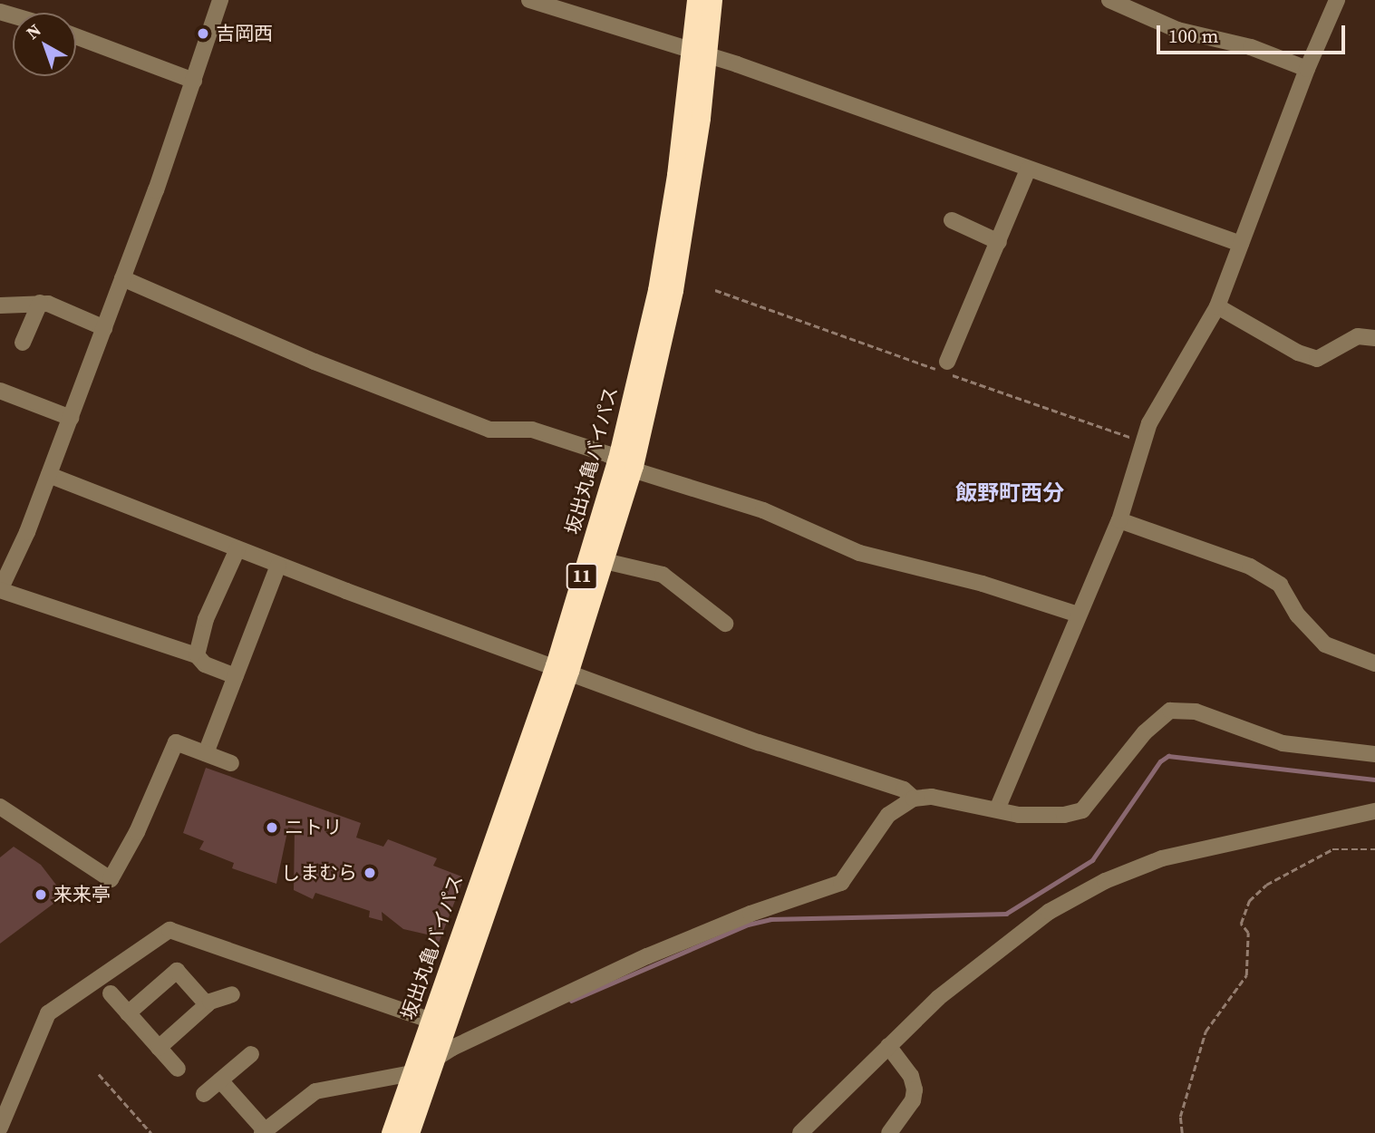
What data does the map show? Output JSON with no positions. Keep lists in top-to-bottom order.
{
  "streets": {
    "highway": ["坂出丸亀バイパス", "11"]
  },
  "districts": ["飯野町西分"],
  "places": [
    "吉岡西",
    "ニトリ",
    "しまむら",
    "来来亭"
  ],
  "scale_bar": "100 m",
  "north": "top left"
}
